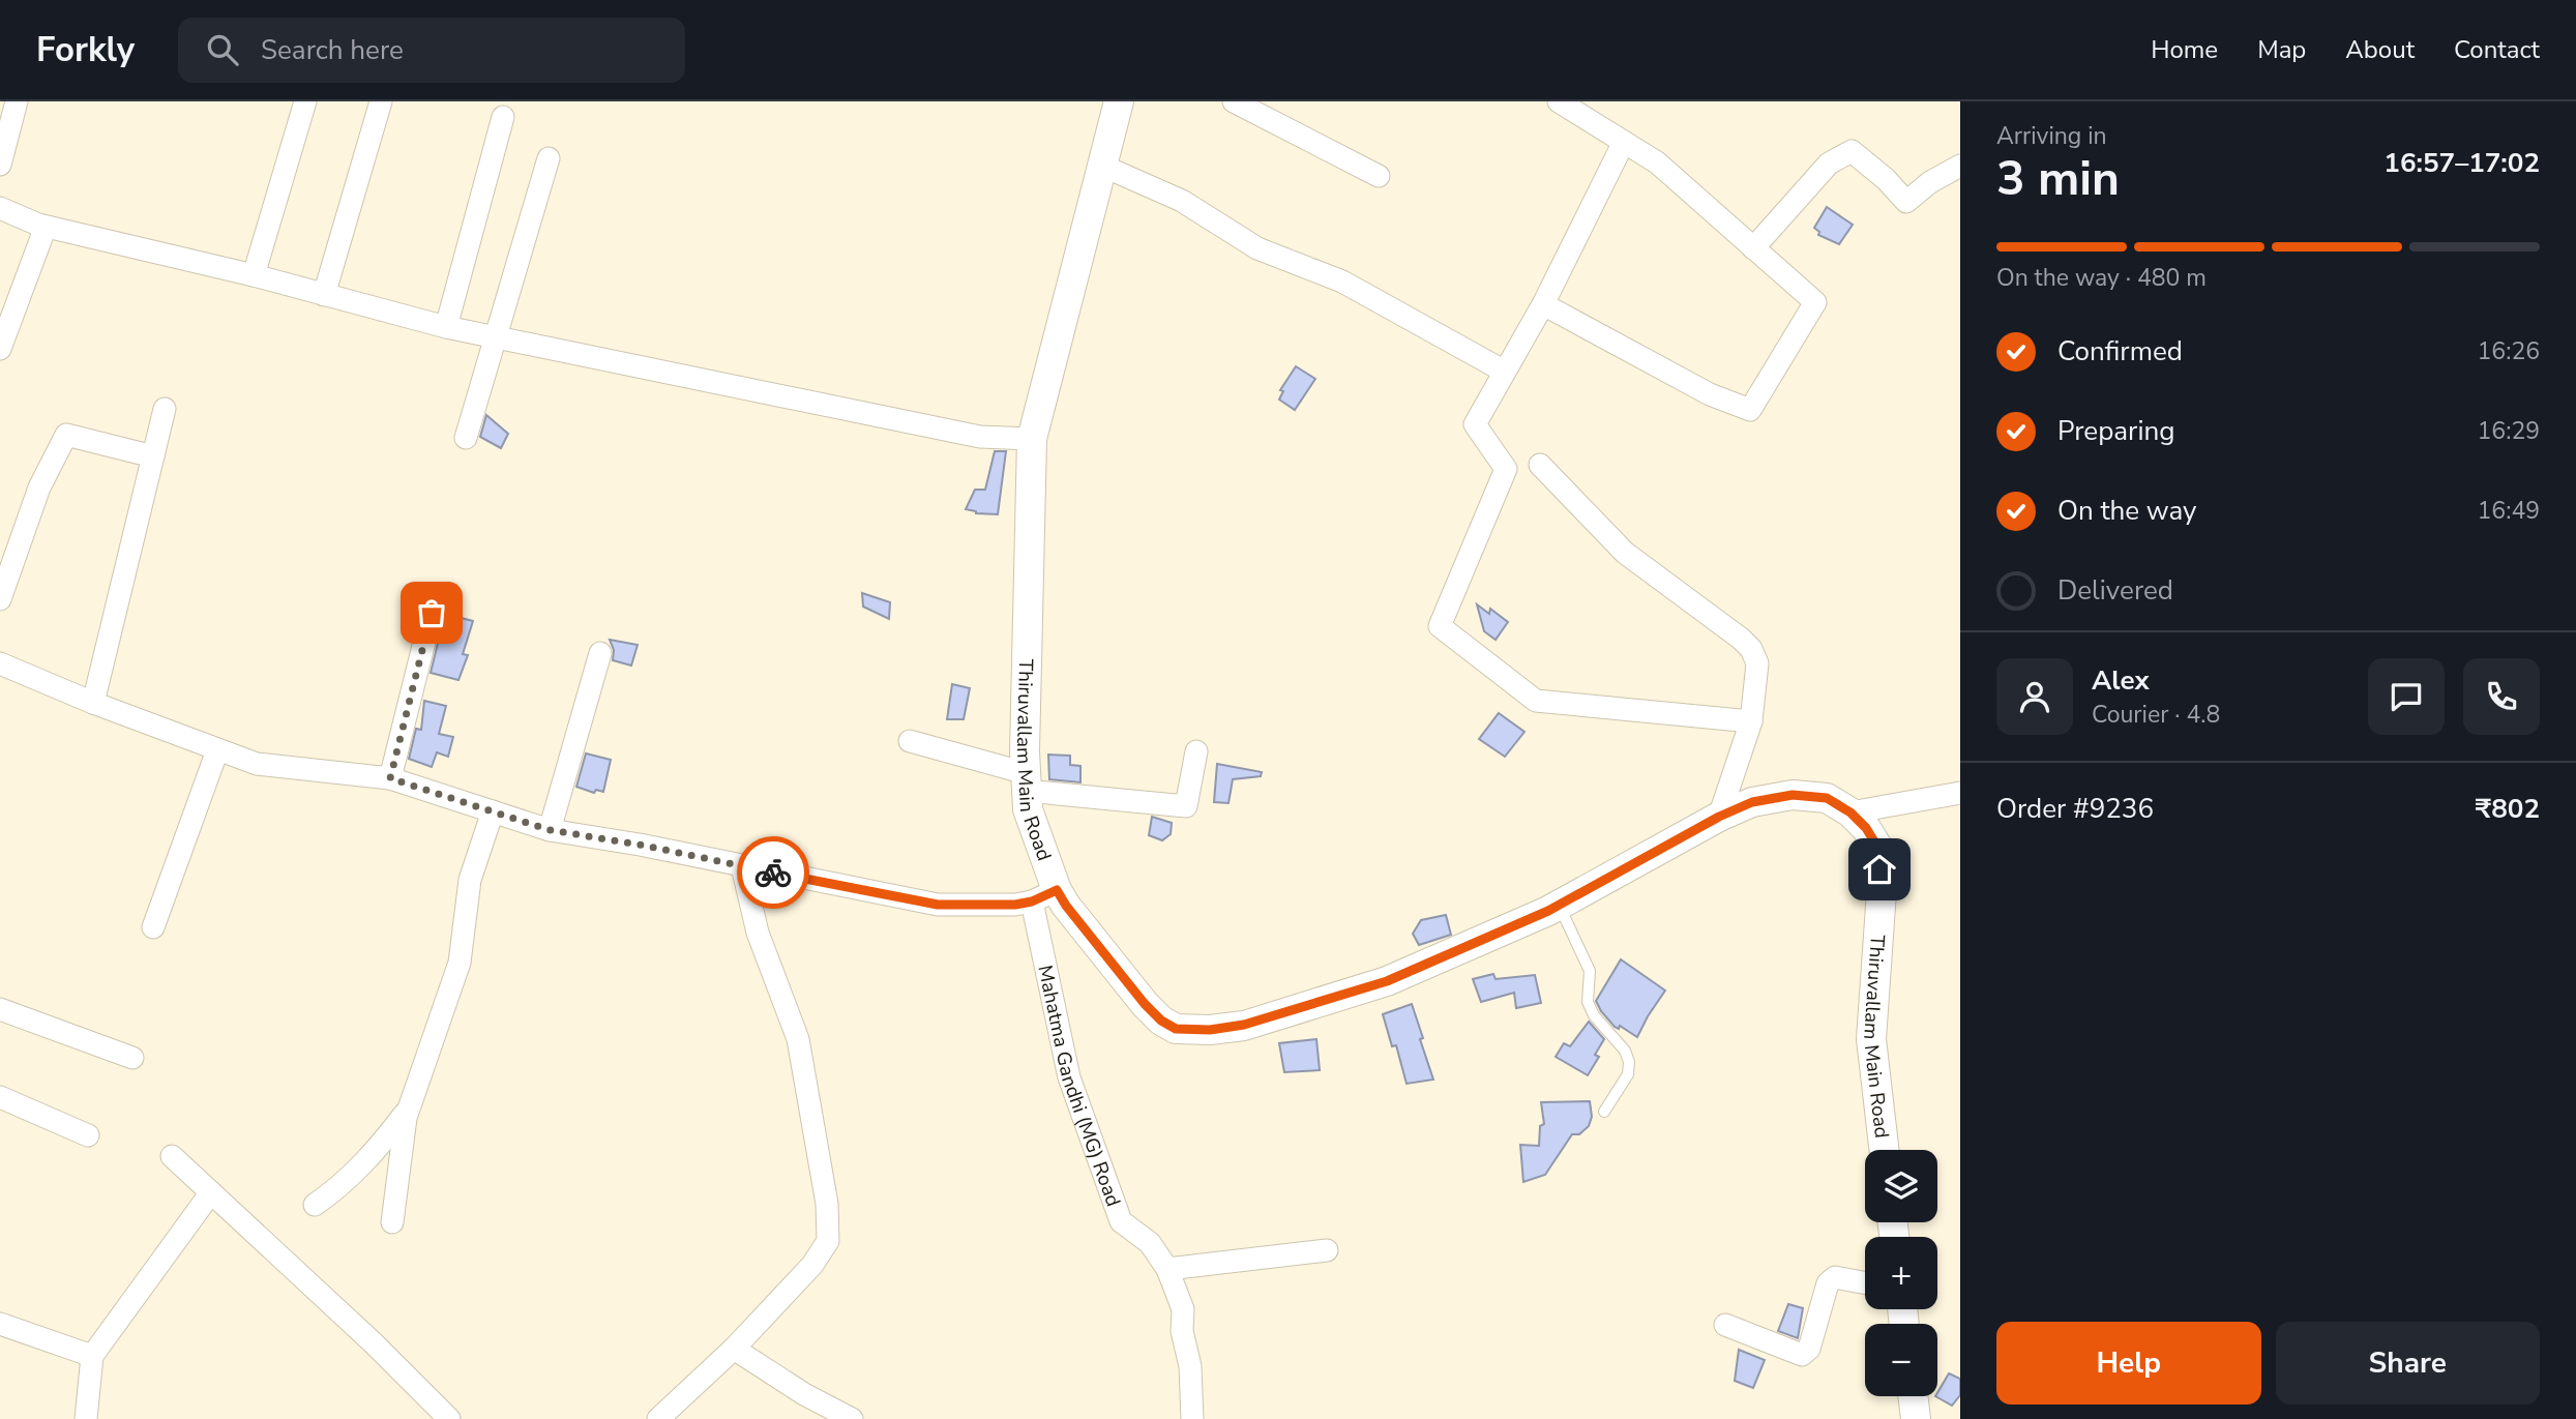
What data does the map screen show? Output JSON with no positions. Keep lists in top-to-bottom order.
{
  "streets": {
    "main road": ["Thiruvallam Main Road"],
    "street": ["Mahatma Gandhi (MG) Road"]
  },
  "crossings": [
    ["Thiruvallam Main Road", "Mahatma Gandhi (MG) Road"]
  ],
  "page": {
    "header": "Forkly",
    "search": "Search here",
    "nav": [
      "Home",
      "Map",
      "About",
      "Contact"
    ],
    "heading": ["3 min", "Arriving in", "16:57–17:02"],
    "panel": [
      "Alex",
      "Courier · 4.8",
      "Order #9236",
      "₹802"
    ],
    "bar": "On the way · 480 m",
    "list": [
      ["Confirmed", "16:26"],
      ["Preparing", "16:29"],
      ["On the way", "16:49"],
      "Delivered"
    ],
    "map_buttons": ["+", "−"],
    "buttons": ["Help", "Share"]
  }
}
